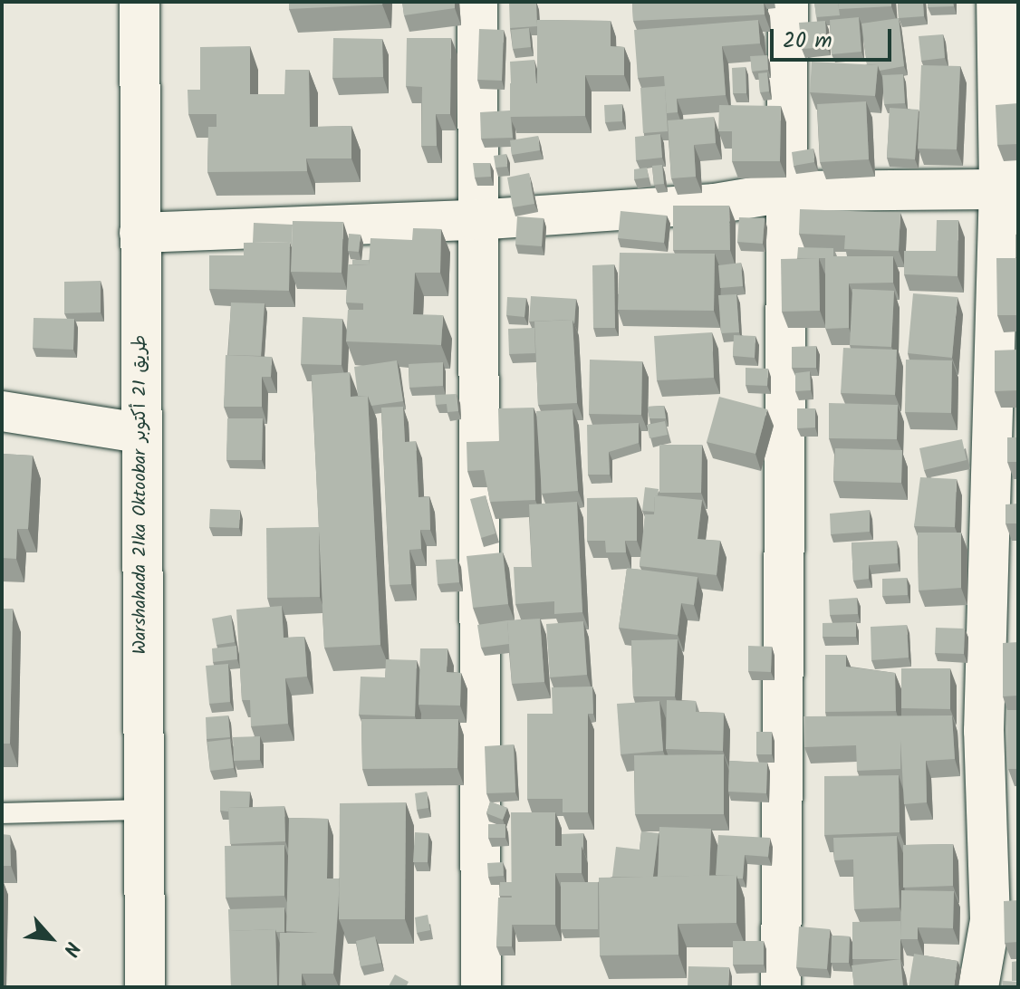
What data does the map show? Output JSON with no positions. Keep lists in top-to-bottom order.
{
  "streets": {
    "street": ["Warshahada 21ka Oktoobar طريق 21 أكتوبر"]
  },
  "scale_bar": "20 m",
  "north": "bottom right"
}
